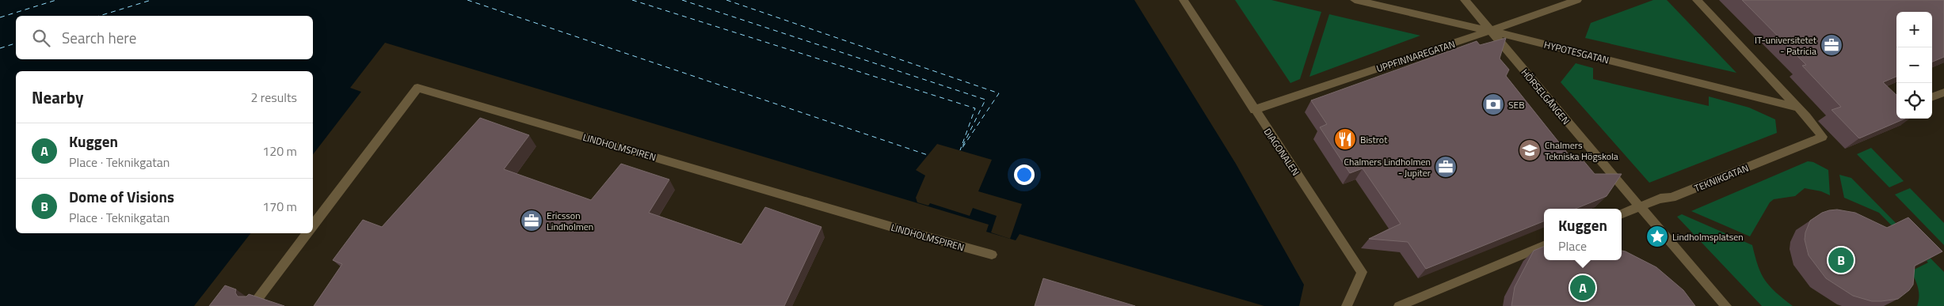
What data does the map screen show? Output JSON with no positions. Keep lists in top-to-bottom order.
{
  "streets": {
    "street": [
      "HYPOTESGATAN",
      "UPPFINNAREGATAN",
      "HÖRSELGÅNGEN",
      "LINDHOLMSPIREN",
      "DIAGONALEN",
      "TEKNIKGATAN"
    ]
  },
  "crossings": [
    ["HYPOTESGATAN", "UPPFINNAREGATAN"],
    ["HYPOTESGATAN", "HÖRSELGÅNGEN"],
    ["HYPOTESGATAN", "TEKNIKGATAN"],
    ["UPPFINNAREGATAN", "HÖRSELGÅNGEN"],
    ["UPPFINNAREGATAN", "DIAGONALEN"],
    ["HÖRSELGÅNGEN", "TEKNIKGATAN"]
  ],
  "places": {
    "office": ["IT-universitetet - Patricia", "Chalmers Lindholmen - Jupiter", "Ericsson Lindholmen"],
    "bank": ["SEB"],
    "restaurant": ["Bistrot"],
    "school or university": ["Chalmers Tekniska Högskola"],
    "place": ["Lindholmsplatsen"]
  },
  "page": {
    "map_buttons": ["+", "−"],
    "search": "Search here",
    "heading": ["Nearby", "2 results"],
    "list": [
      {
        "mark": "A",
        "name": "Kuggen",
        "note": "Place · Teknikgatan",
        "value": "120 m"
      },
      {
        "mark": "B",
        "name": "Dome of Visions",
        "note": "Place · Teknikgatan",
        "value": "170 m"
      }
    ],
    "popup": ["Kuggen", "Place"],
    "pins": ["B", "A"]
  }
}
